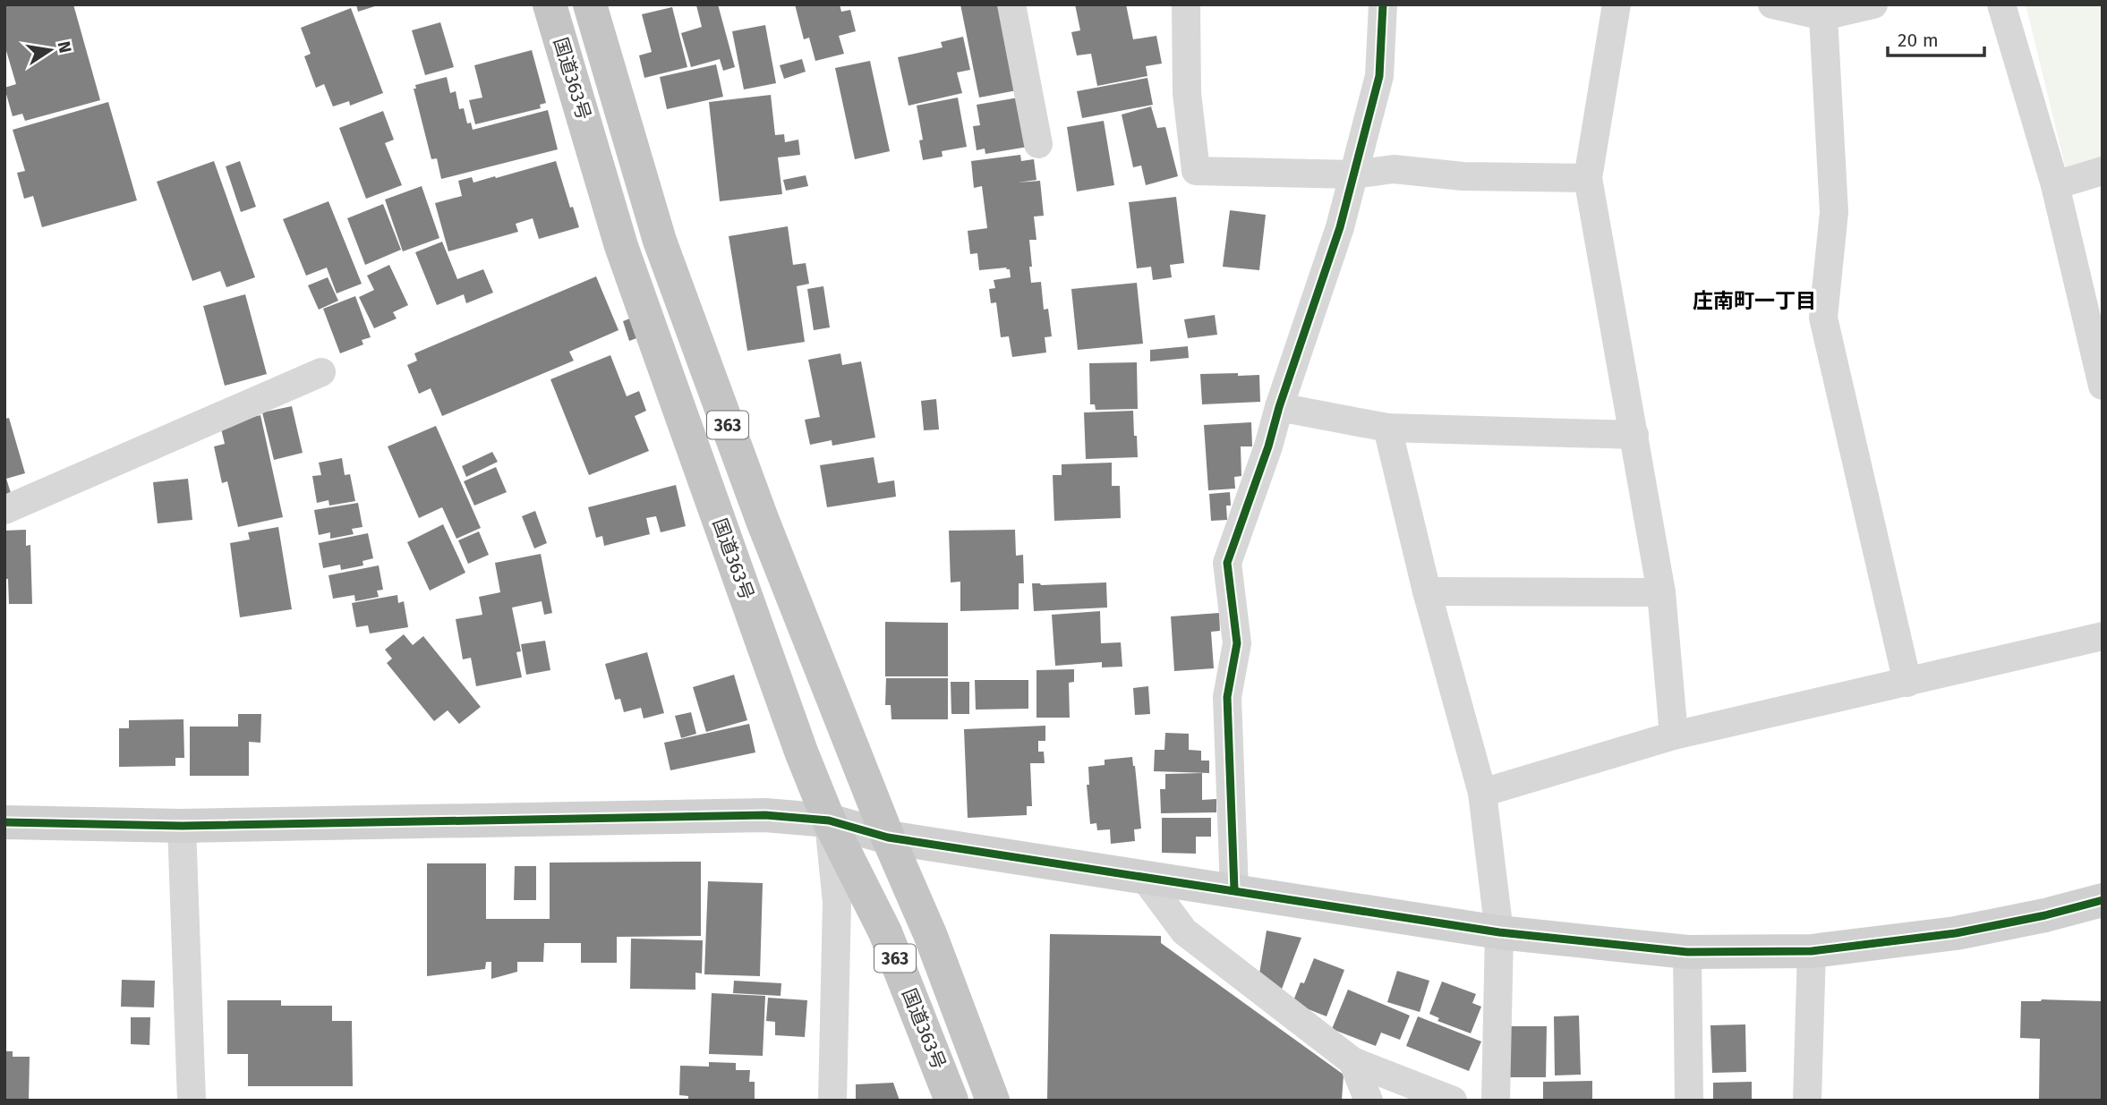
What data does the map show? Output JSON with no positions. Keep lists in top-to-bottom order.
{
  "streets": {
    "highway": ["国道363号", "363"]
  },
  "districts": ["庄南町一丁目"],
  "scale_bar": "20 m",
  "north": "right"
}
